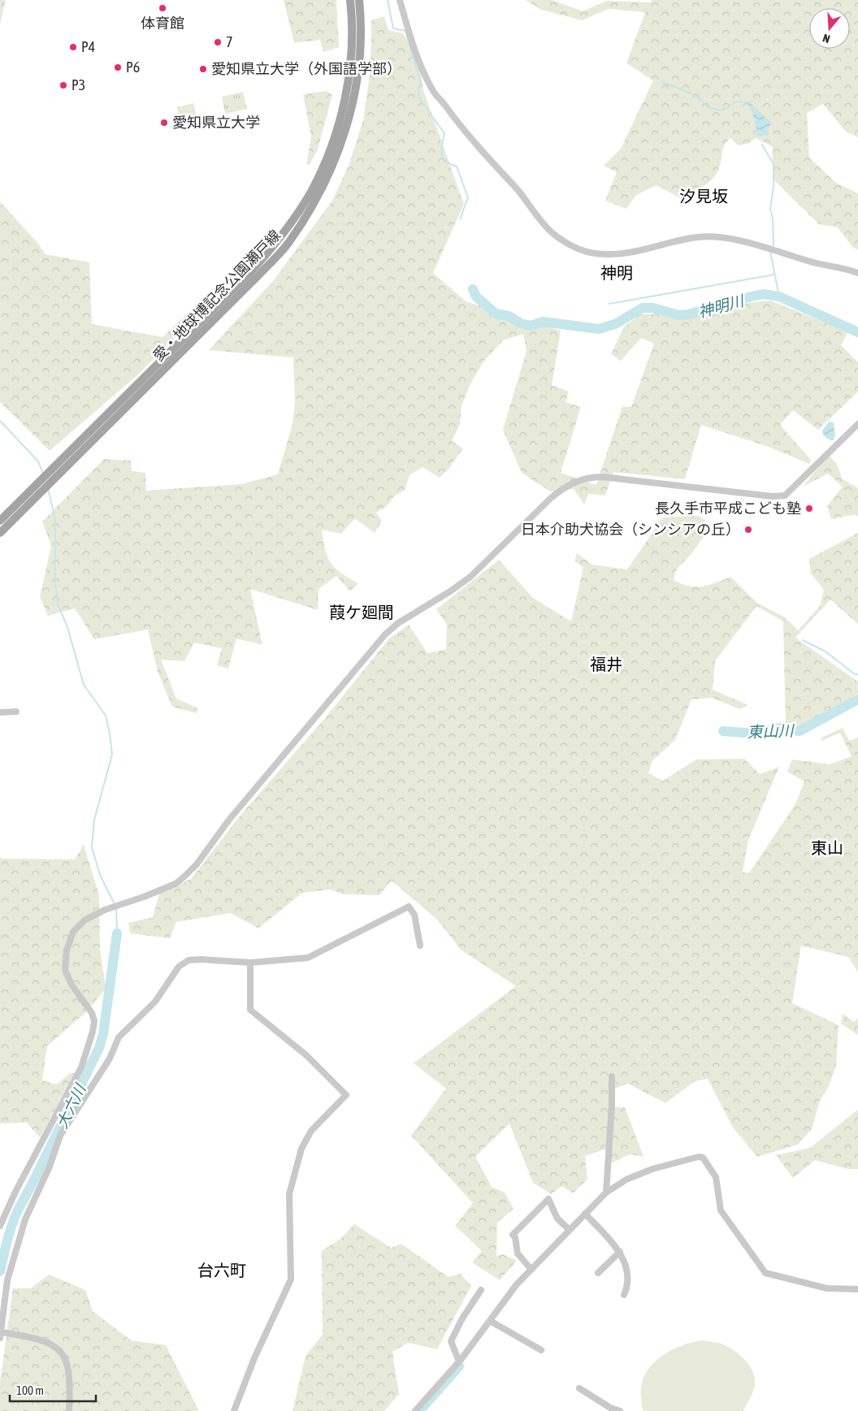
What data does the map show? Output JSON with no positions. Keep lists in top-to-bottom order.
{
  "streets": {
    "main road": ["愛・地球博記念公園瀬戸線"]
  },
  "districts": [
    "汐見坂",
    "神明",
    "葭ケ廻間",
    "福井",
    "東山",
    "台六町"
  ],
  "water": ["神明川", "東山川", "大六川"],
  "places": [
    "体育館",
    "7",
    "P4",
    "P6",
    "愛知県立大学（外国語学部）",
    "P3",
    "愛知県立大学",
    "長久手市平成こども塾",
    "日本介助犬協会（シンシアの丘）"
  ],
  "scale_bar": "100 m",
  "north": "bottom"
}
